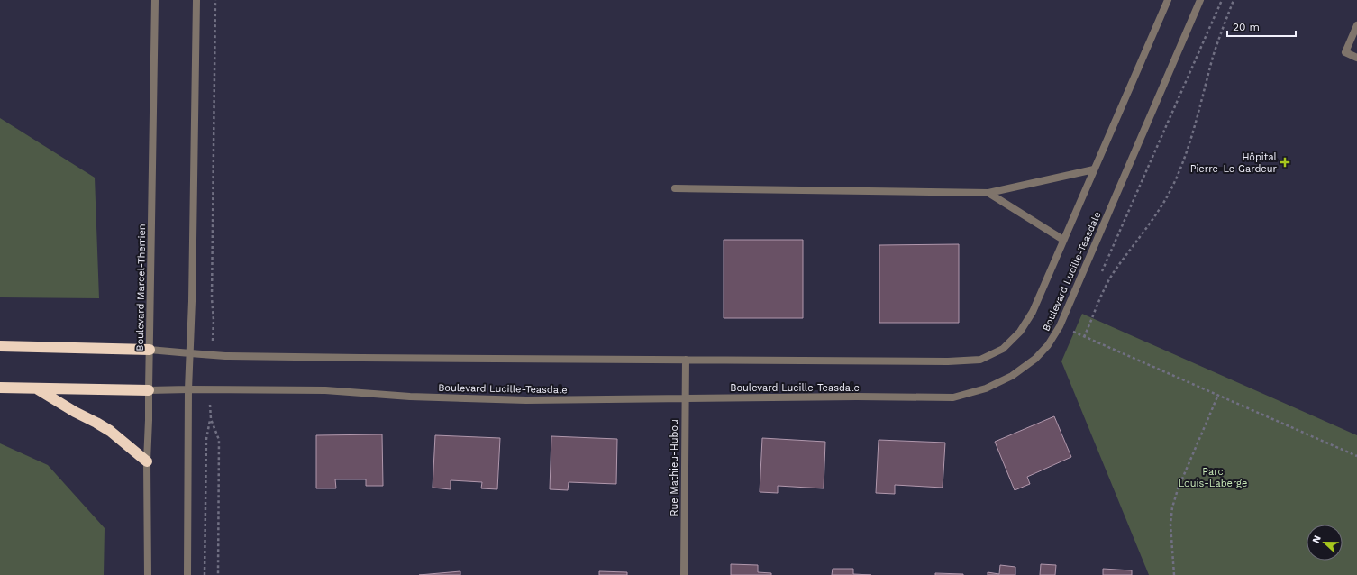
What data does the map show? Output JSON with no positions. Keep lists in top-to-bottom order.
{
  "streets": {
    "street": ["Boulevard Lucille-Teasdale", "Boulevard Marcel-Therrien", "Rue Mathieu-Hubou"]
  },
  "crossings": [
    ["Boulevard Lucille-Teasdale", "Boulevard Marcel-Therrien"],
    ["Boulevard Lucille-Teasdale", "Rue Mathieu-Hubou"]
  ],
  "parks": ["Parc Louis-Laberge"],
  "places": {
    "health": ["Hôpital Pierre-Le Gardeur"]
  },
  "scale_bar": "20 m",
  "north": "left"
}
